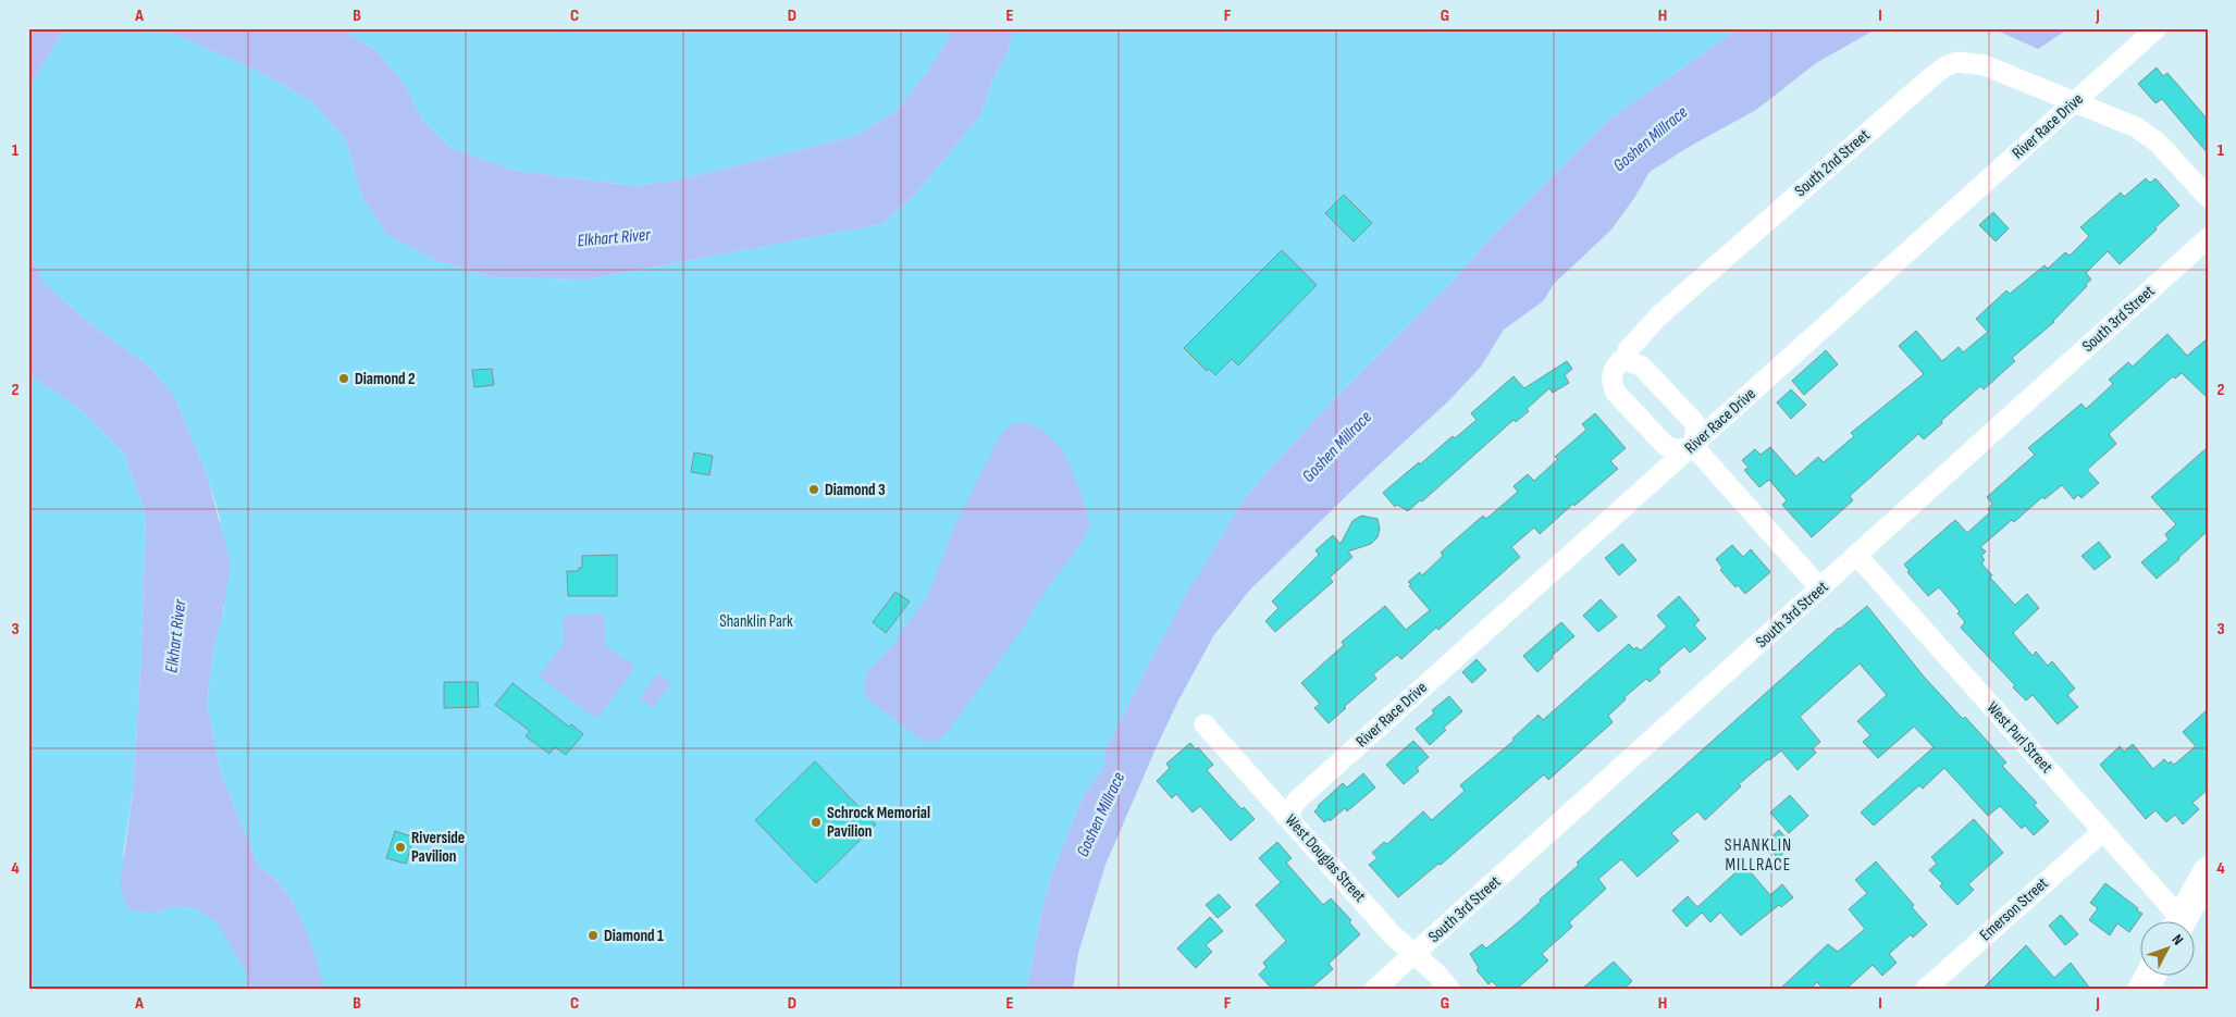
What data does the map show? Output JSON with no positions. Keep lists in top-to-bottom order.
{
  "streets": {
    "street": [
      "River Race Drive",
      "South 2nd Street",
      "South 3rd Street",
      "West Purl Street",
      "West Douglas Street",
      "Emerson Street"
    ]
  },
  "crossings": [
    ["River Race Drive", "South 2nd Street"],
    ["River Race Drive", "West Douglas Street"],
    ["South 3rd Street", "West Purl Street"],
    ["South 3rd Street", "West Douglas Street"],
    ["West Purl Street", "Emerson Street"]
  ],
  "districts": ["SHANKLIN MILLRACE"],
  "water": ["Goshen Millrace", "Elkhart River"],
  "parks": ["Shanklin Park"],
  "places": [
    "Diamond 2",
    "Diamond 3",
    "Schrock Memorial Pavilion",
    "Riverside Pavilion",
    "Diamond 1"
  ],
  "north": "top right",
  "grid": {
    "columns": [
      "A",
      "B",
      "C",
      "D",
      "E",
      "F",
      "G",
      "H",
      "I",
      "J"
    ],
    "rows": [
      "1",
      "2",
      "3",
      "4"
    ]
  }
}
